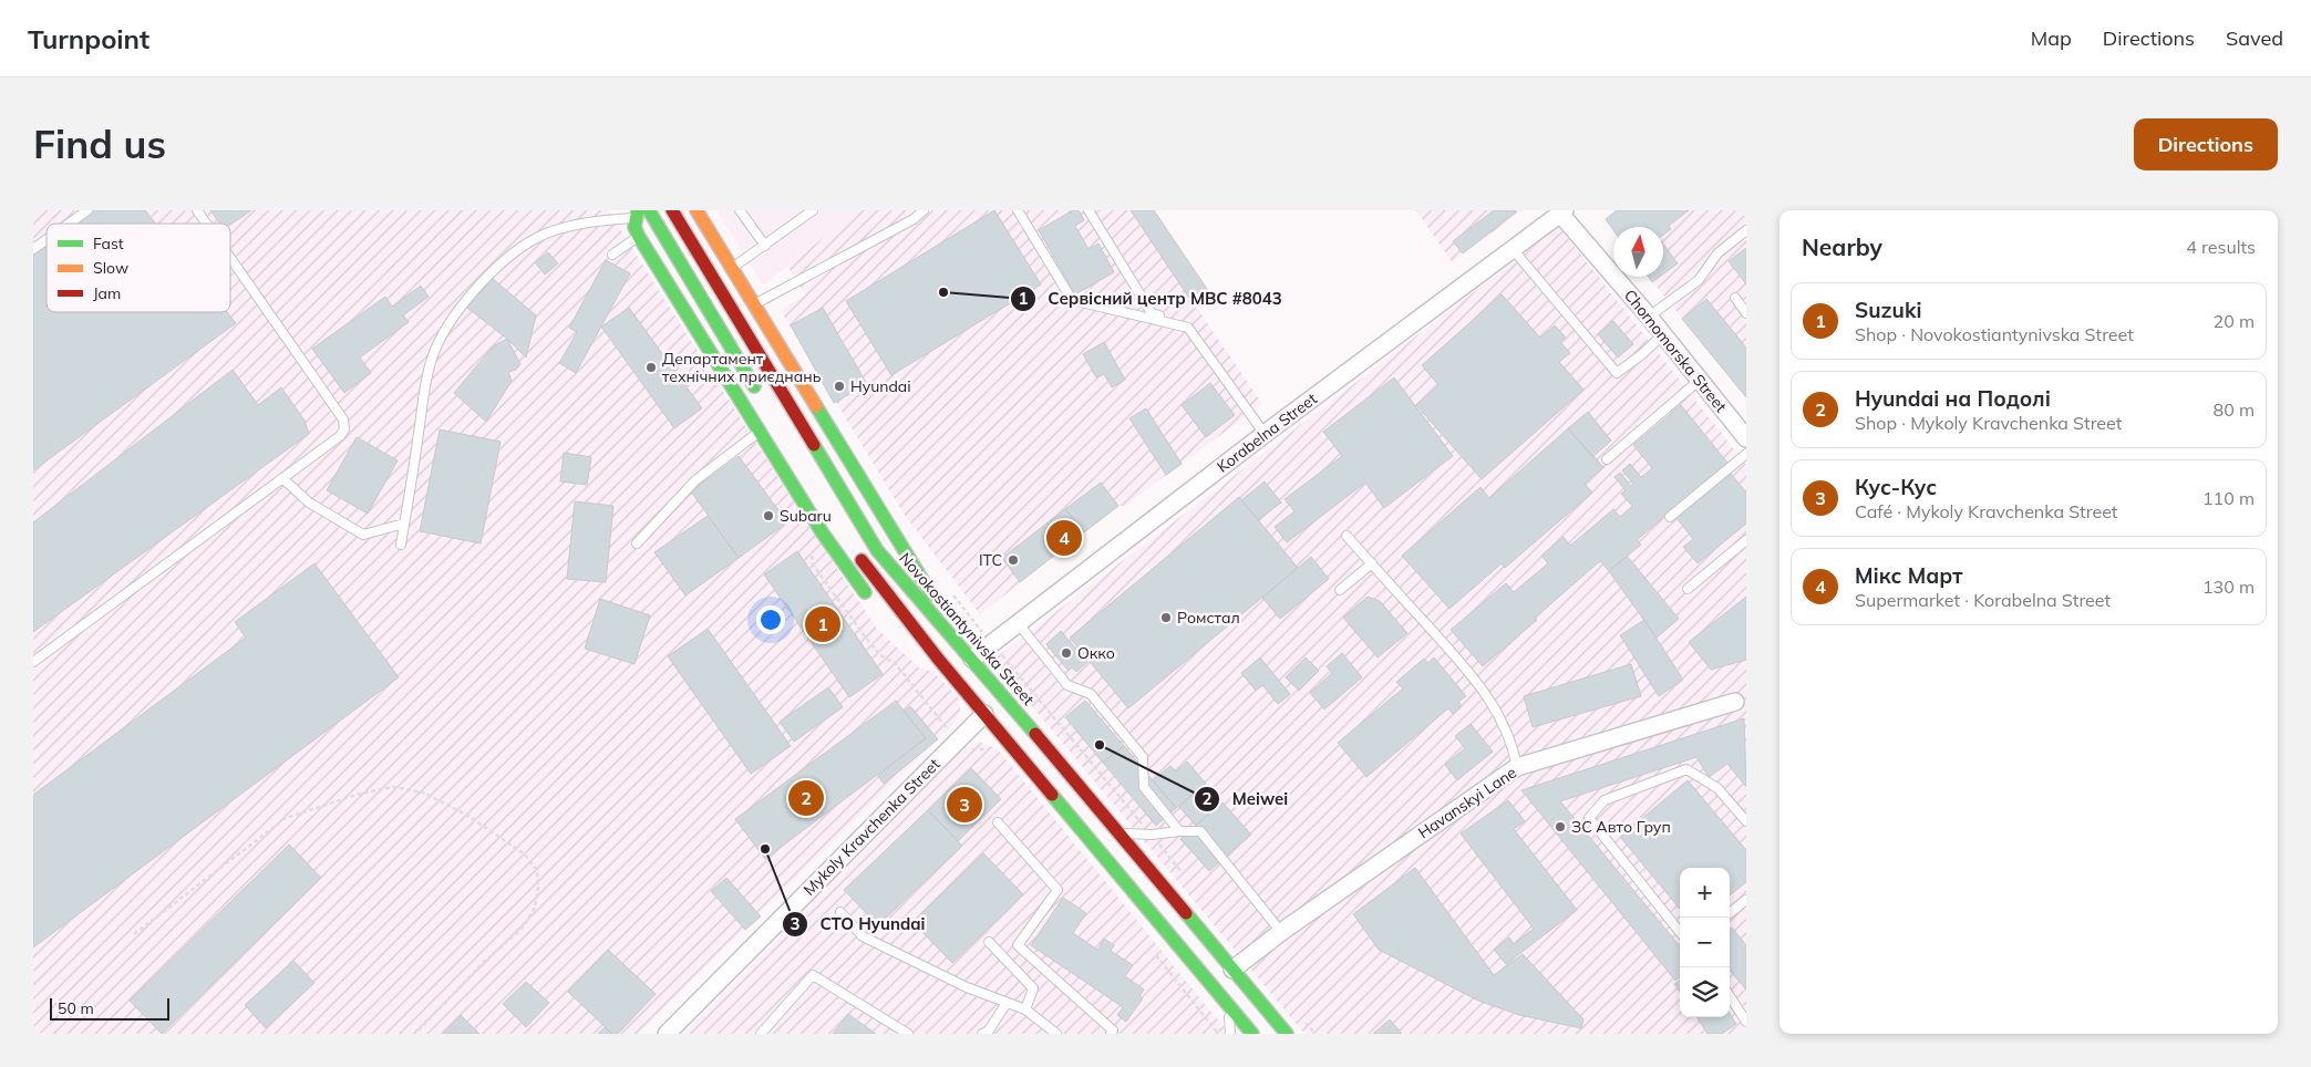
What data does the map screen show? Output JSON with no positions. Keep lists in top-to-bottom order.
{
  "streets": {
    "main road": ["Novokostiantynivska Street"],
    "street": [
      "Chornomorska Street",
      "Korabelna Street",
      "Havanskyi Lane",
      "Mykoly Kravchenka Street"
    ]
  },
  "crossings": [
    ["Chornomorska Street", "Korabelna Street"],
    ["Korabelna Street", "Novokostiantynivska Street"],
    ["Novokostiantynivska Street", "Havanskyi Lane"]
  ],
  "places": [
    "Сервісний центр МВС #8043",
    "Департамент технічних приєднань",
    "Hyundai",
    "Subaru",
    "ITC",
    "Ромстал",
    "Окко",
    "Meiwei",
    "ЗС Авто Груп",
    "СТО Hyundai"
  ],
  "legend": ["Fast", "Slow", "Jam"],
  "scale_bar": "50 m",
  "north": "top",
  "page": {
    "header": "Turnpoint",
    "nav": ["Map", "Directions", "Saved"],
    "buttons": "Directions",
    "title": "Find us",
    "heading": ["Nearby", "4 results"],
    "list": [
      {
        "mark": "1",
        "name": "Suzuki",
        "note": "Shop · Novokostiantynivska Street",
        "value": "20 m"
      },
      {
        "mark": "2",
        "name": "Hyundai на Подолі",
        "note": "Shop · Mykoly Kravchenka Street",
        "value": "80 m"
      },
      {
        "mark": "3",
        "name": "Кус-Кус",
        "note": "Café · Mykoly Kravchenka Street",
        "value": "110 m"
      },
      {
        "mark": "4",
        "name": "Мікс Март",
        "note": "Supermarket · Korabelna Street",
        "value": "130 m"
      }
    ],
    "pins": [
      "4",
      "1",
      "2",
      "3"
    ],
    "map_buttons": ["+", "−"],
    "scale": "50 m"
  }
}
